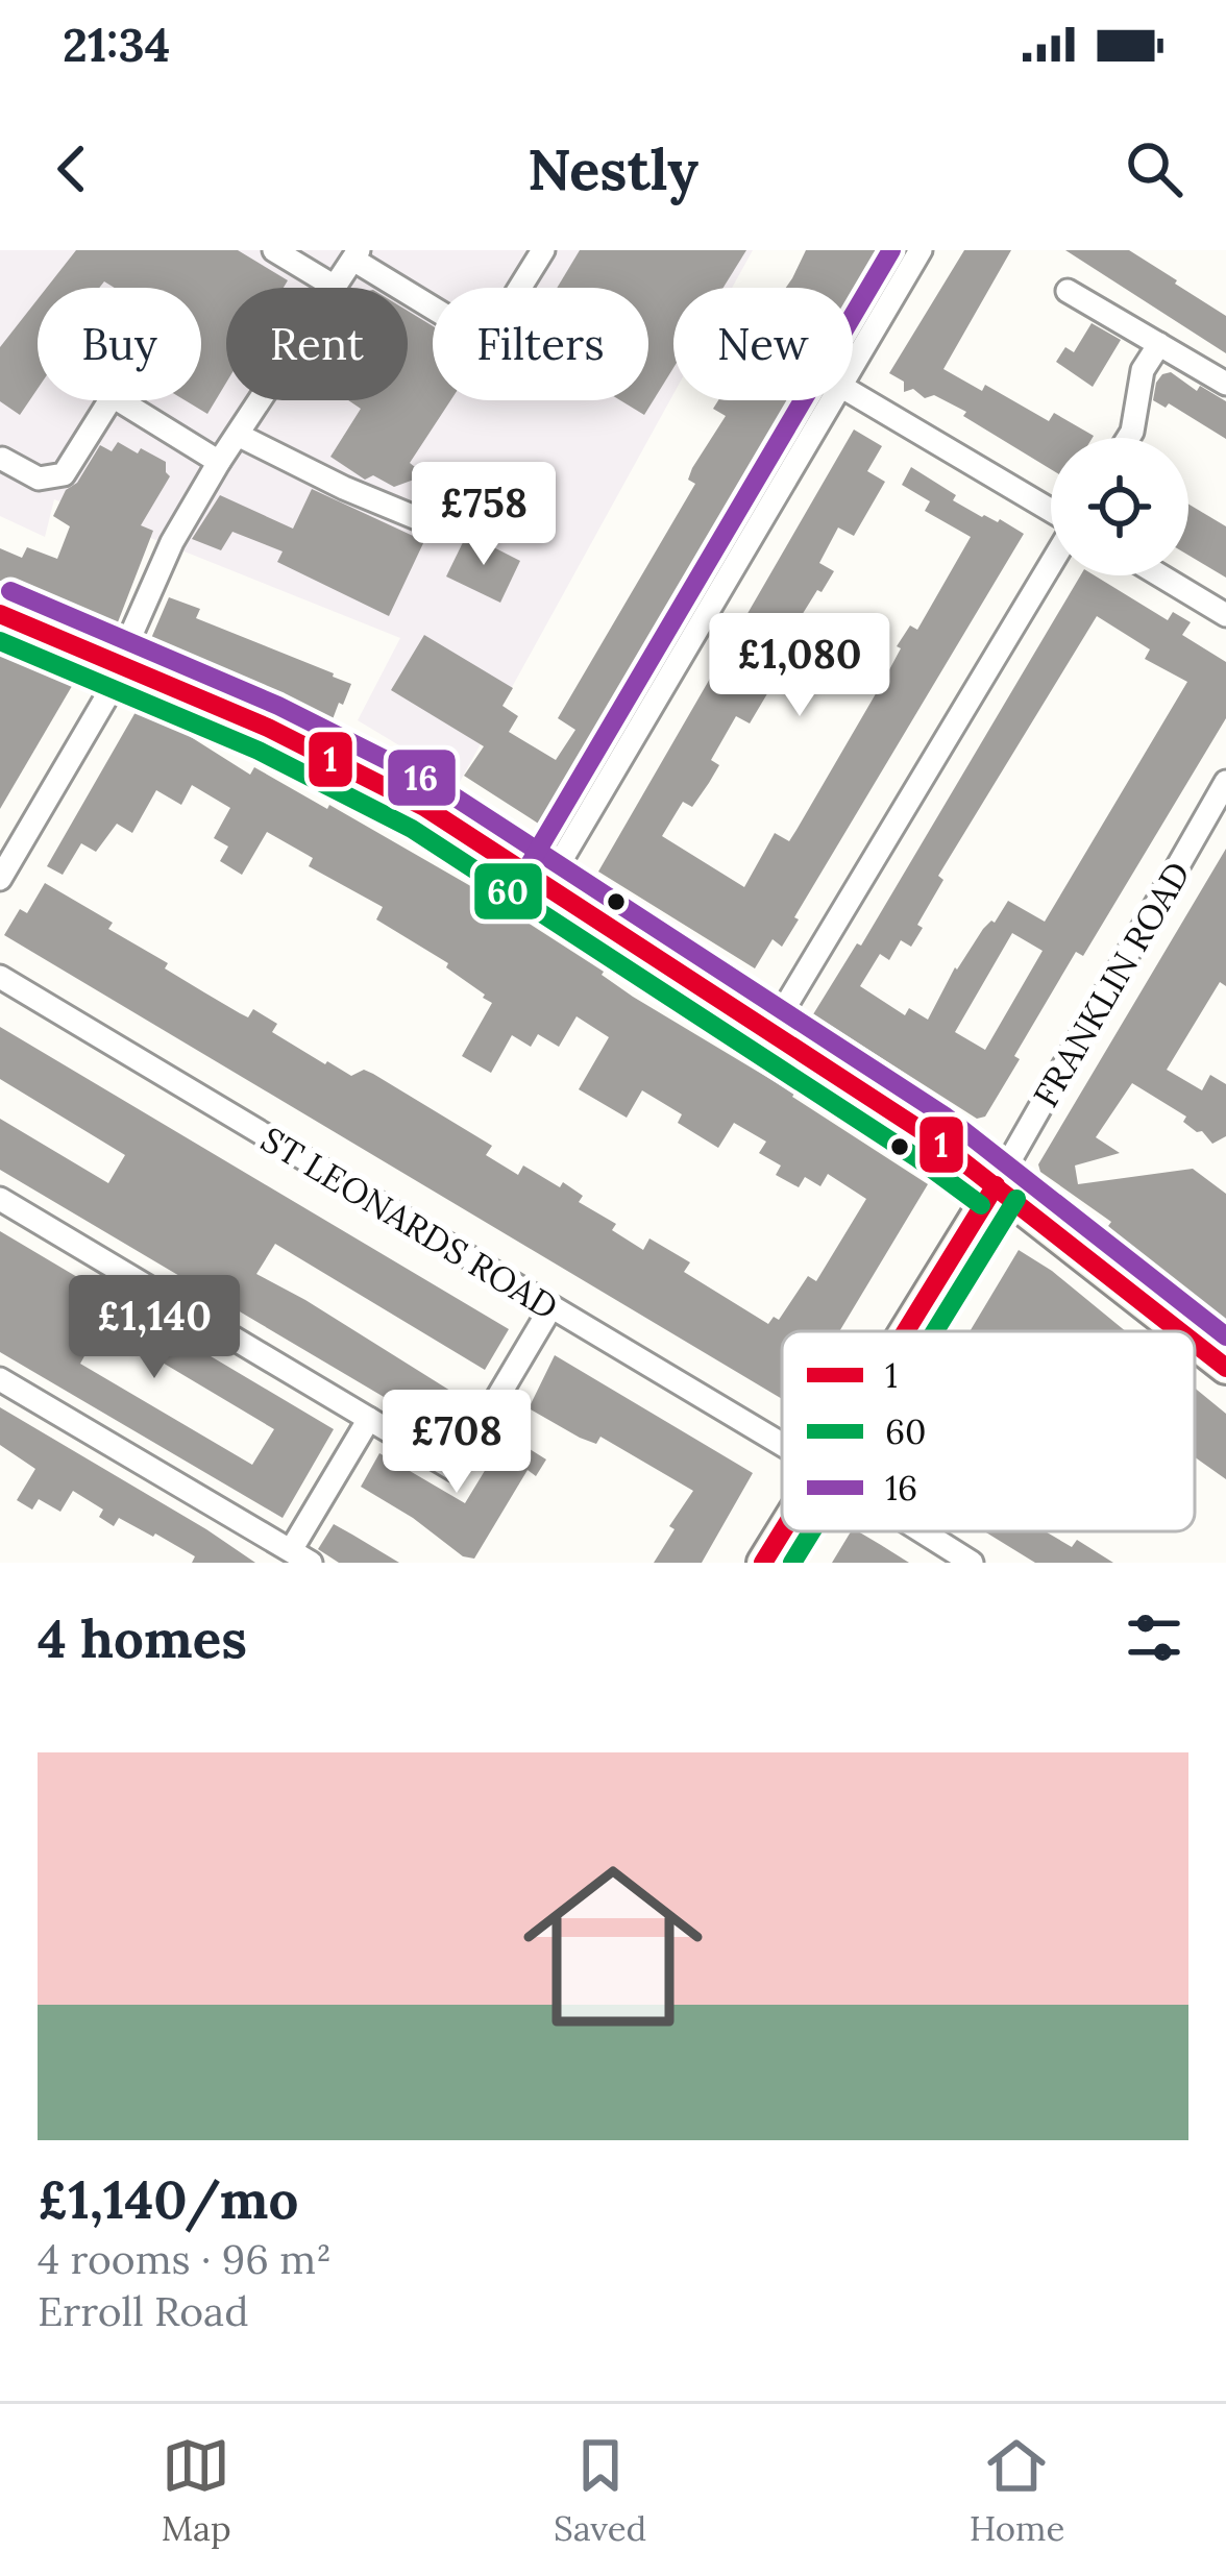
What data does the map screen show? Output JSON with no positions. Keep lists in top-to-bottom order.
{
  "streets": {
    "street": ["FRANKLIN ROAD", "ST LEONARDS ROAD"]
  },
  "lines": ["transit line 16", "transit line 1", "transit line 60"],
  "legend": ["1", "60", "16"],
  "page": {
    "status": "21:34",
    "header": "Nestly",
    "chip": [
      "Buy",
      "Rent",
      "Filters",
      "New"
    ],
    "price": [
      "£758",
      "£1,080",
      "£1,140",
      "£708"
    ],
    "heading": "4 homes",
    "list": [
      {
        "name": "£1,140/mo",
        "note": "4 rooms · 96 m² · Erroll Road"
      }
    ],
    "tabs": ["Map", "Saved", "Home"]
  }
}
